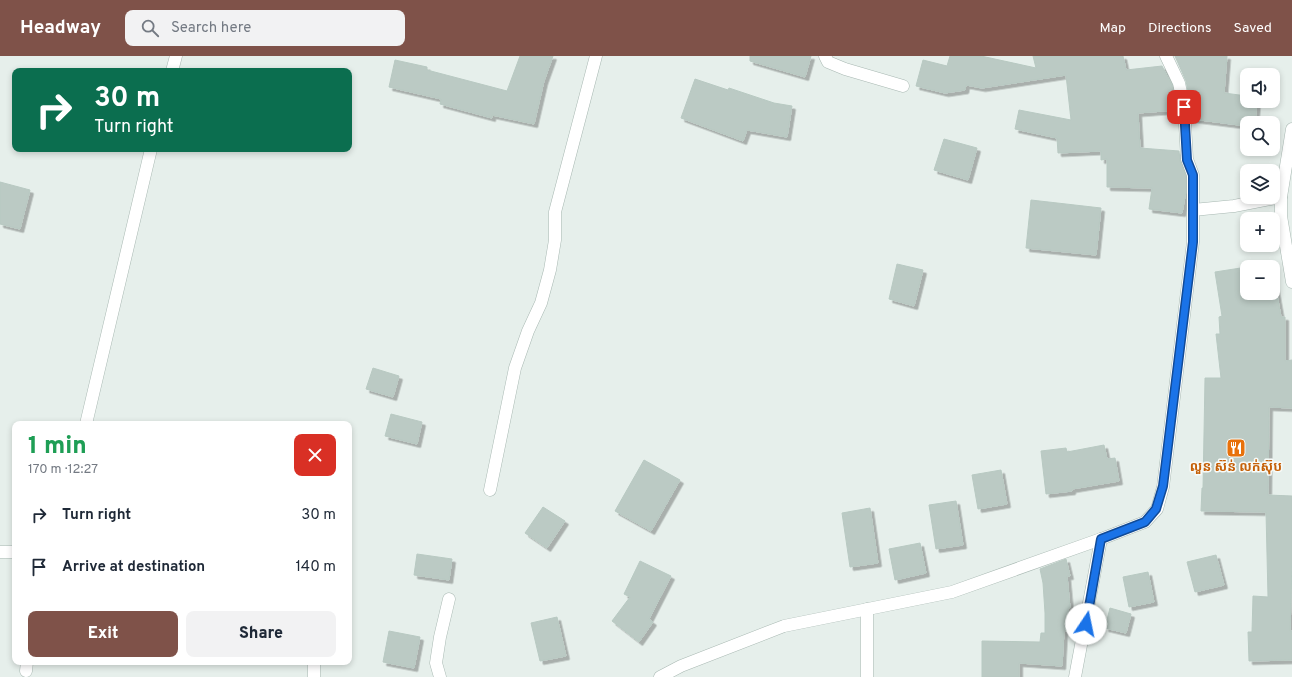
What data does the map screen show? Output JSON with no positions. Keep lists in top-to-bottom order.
{
  "places": {
    "restaurant": ["លួន ស៊ន់ លក់ស៊ុប"]
  },
  "page": {
    "header": "Headway",
    "search": "Search here",
    "nav": ["Map", "Directions", "Saved"],
    "map_buttons": ["+", "−"],
    "turn": ["30 m", "Turn right"],
    "heading": ["1 min", "170 m · 12:27"],
    "list": [
      {
        "name": "Turn right",
        "value": "30 m"
      },
      {
        "name": "Arrive at destination",
        "value": "140 m"
      }
    ],
    "buttons": ["Exit", "Share"]
  }
}
